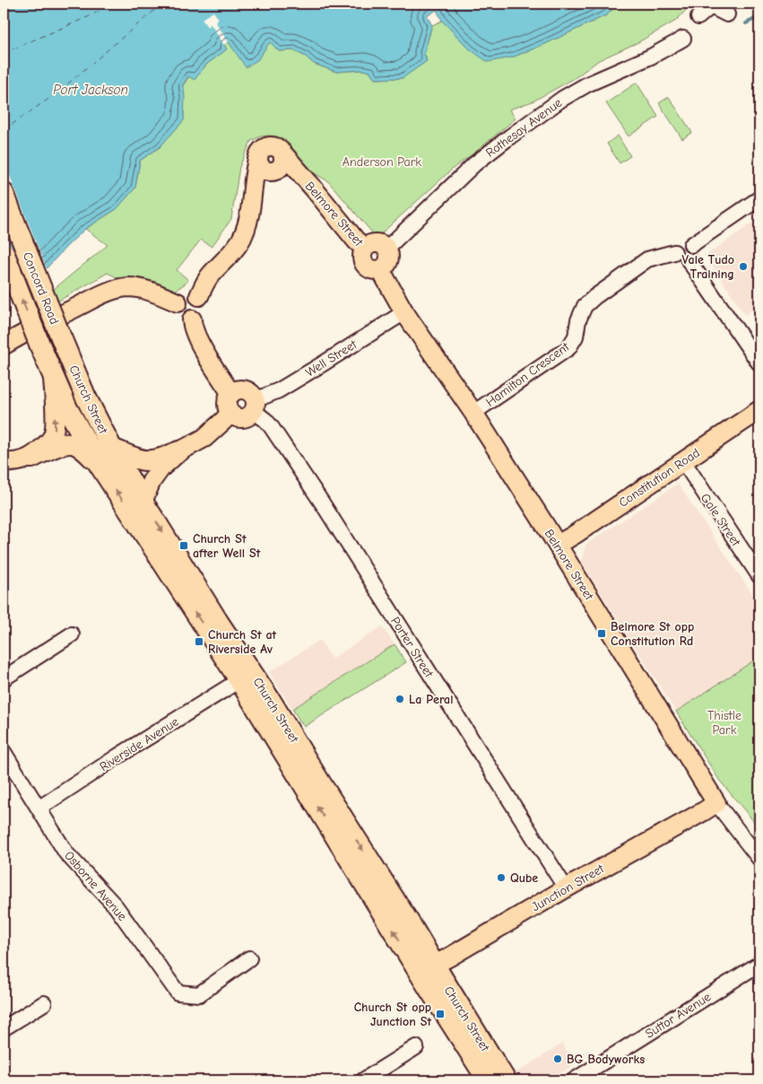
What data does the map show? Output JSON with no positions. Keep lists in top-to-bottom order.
{
  "streets": {
    "highway": ["Concord Road", "Church Street"],
    "main road": ["Belmore Street", "Constitution Road", "Junction Street"],
    "street": [
      "Rothesay Avenue",
      "Well Street",
      "Hamilton Crescent",
      "Gale Street",
      "Porter Street",
      "Riverside Avenue",
      "Osborne Avenue",
      "Suttor Avenue"
    ]
  },
  "crossings": [
    ["Rothesay Avenue", "Belmore Street"],
    ["Belmore Street", "Well Street"],
    ["Belmore Street", "Hamilton Crescent"],
    ["Belmore Street", "Constitution Road"],
    ["Belmore Street", "Junction Street"],
    ["Concord Road", "Church Street"],
    ["Well Street", "Porter Street"],
    ["Church Street", "Riverside Avenue"],
    ["Church Street", "Junction Street"],
    ["Constitution Road", "Gale Street"],
    ["Porter Street", "Junction Street"],
    ["Riverside Avenue", "Osborne Avenue"]
  ],
  "water": ["Port Jackson"],
  "parks": ["Anderson Park", "Thistle Park"],
  "places": {
    "other": [
      "Vale Tudo Training",
      "La Peral",
      "Qube",
      "BG Bodyworks"
    ],
    "transit": [
      "Church St after Well St",
      "Belmore St opp Constitution Rd",
      "Church St at Riverside Av",
      "Church St opp Junction St"
    ]
  }
}
